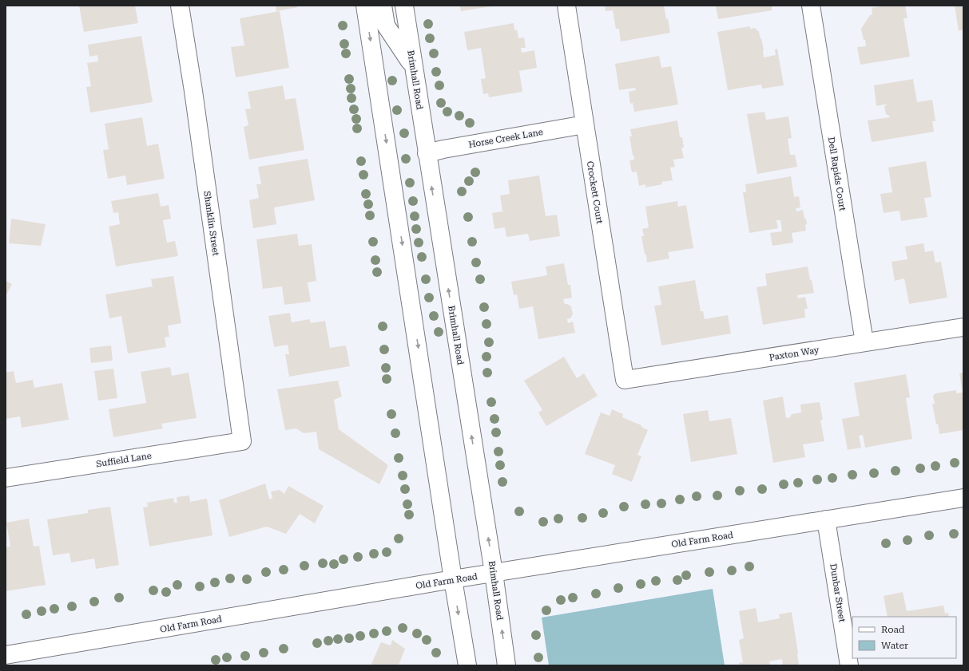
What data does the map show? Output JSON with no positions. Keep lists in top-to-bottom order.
{
  "streets": {
    "street": [
      "Brimhall Road",
      "Horse Creek Lane",
      "Dell Rapids Court",
      "Crockett Court",
      "Shanklin Street",
      "Paxton Way",
      "Suffield Lane",
      "Old Farm Road",
      "Dunbar Street"
    ]
  },
  "crossings": [
    ["Brimhall Road", "Horse Creek Lane"],
    ["Brimhall Road", "Old Farm Road"],
    ["Horse Creek Lane", "Crockett Court"],
    ["Dell Rapids Court", "Paxton Way"],
    ["Crockett Court", "Paxton Way"],
    ["Shanklin Street", "Suffield Lane"],
    ["Old Farm Road", "Dunbar Street"]
  ],
  "legend": ["Road", "Water"]
}
